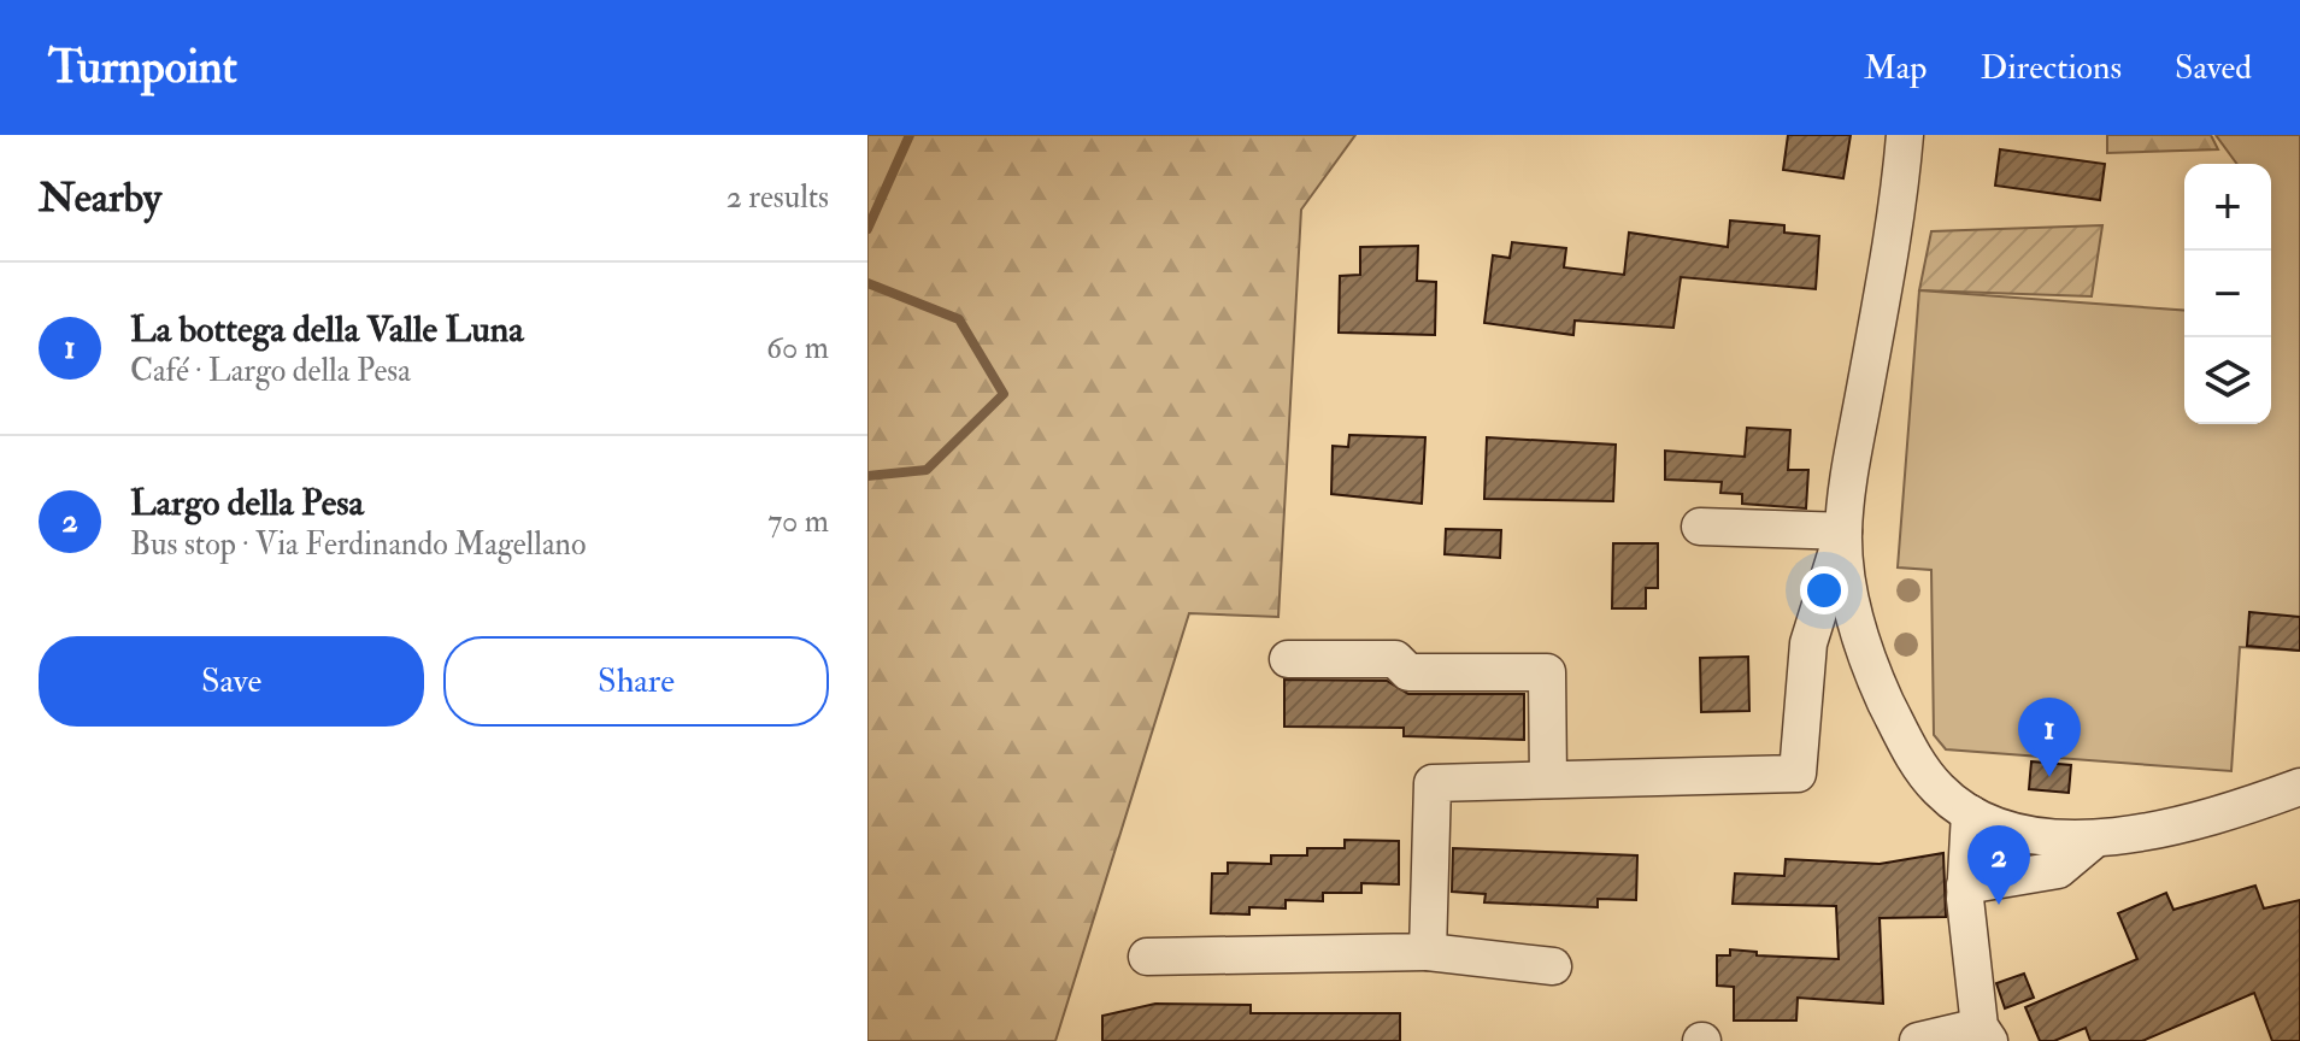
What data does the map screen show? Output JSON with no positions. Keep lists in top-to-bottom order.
{
  "page": {
    "header": "Turnpoint",
    "nav": ["Map", "Directions", "Saved"],
    "heading": ["Nearby", "2 results"],
    "map_buttons": ["+", "−"],
    "list": [
      {
        "mark": "1",
        "name": "La bottega della Valle Luna",
        "note": "Café · Largo della Pesa",
        "value": "60 m"
      },
      {
        "mark": "2",
        "name": "Largo della Pesa",
        "note": "Bus stop · Via Ferdinando Magellano",
        "value": "70 m"
      }
    ],
    "buttons": ["Save", "Share"],
    "pins": ["1", "2"]
  }
}
